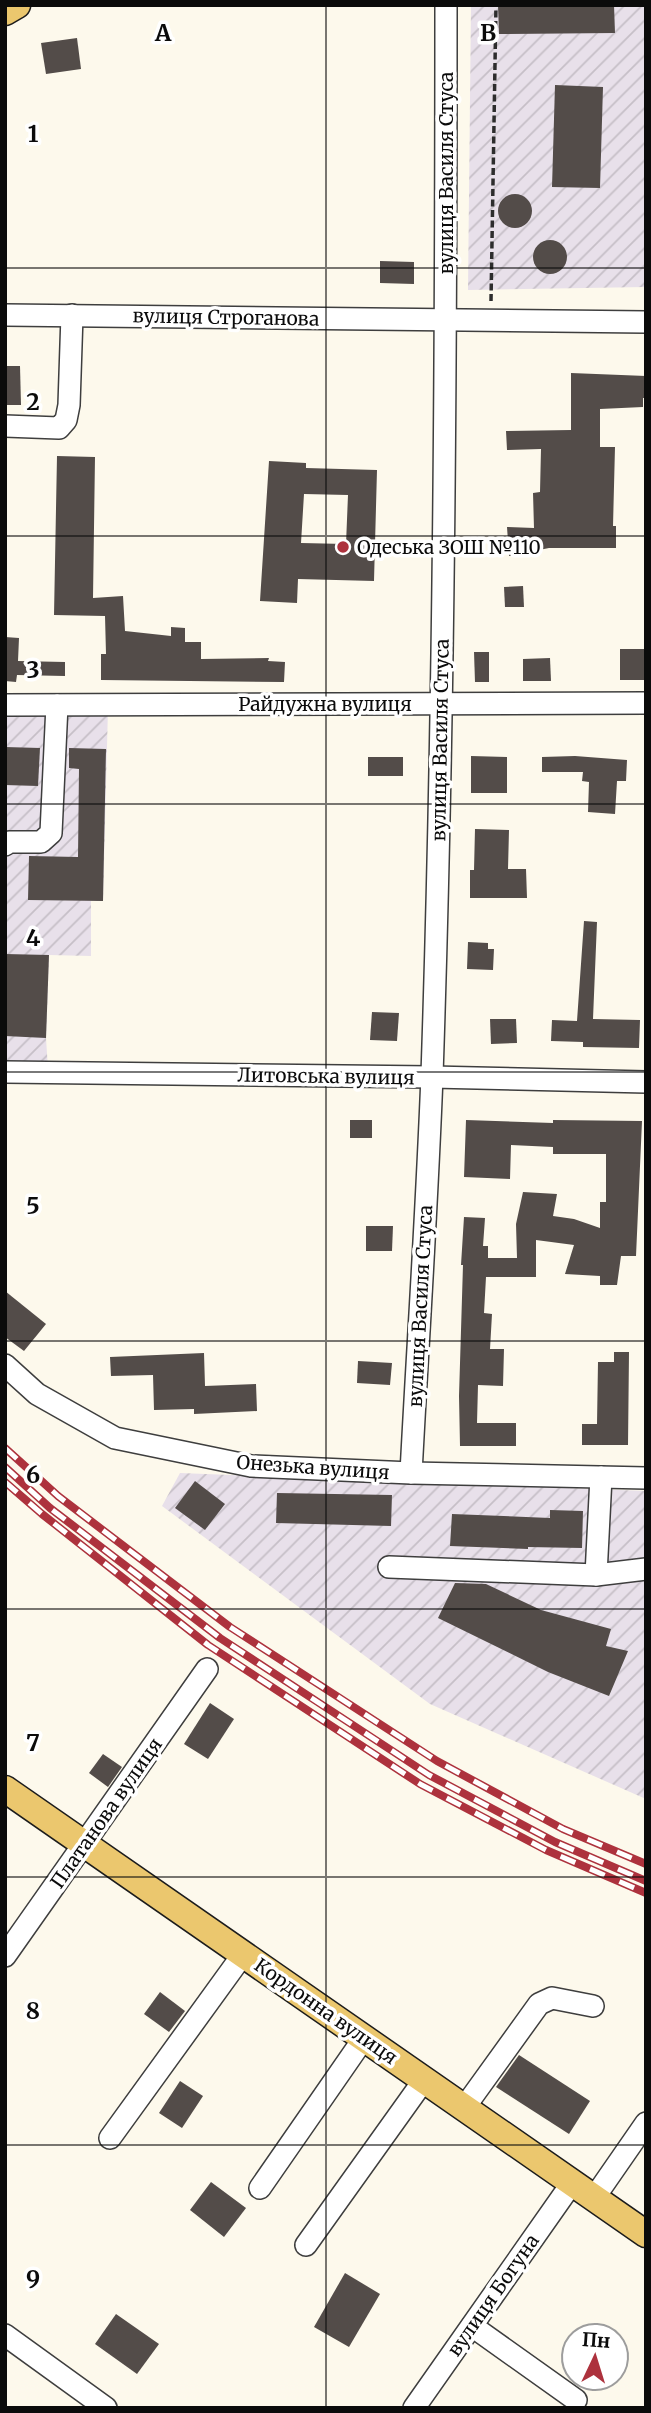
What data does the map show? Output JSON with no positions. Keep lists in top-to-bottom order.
{
  "streets": {
    "main road": ["Кордонна вулиця"],
    "street": [
      "вулиця Василя Стуса",
      "вулиця Строганова",
      "Райдужна вулиця",
      "Литовська вулиця",
      "Онезька вулиця",
      "Платанова вулиця",
      "вулиця Богуна"
    ]
  },
  "crossings": [
    ["вулиця Василя Стуса", "вулиця Строганова"],
    ["вулиця Василя Стуса", "Райдужна вулиця"],
    ["вулиця Василя Стуса", "Литовська вулиця"],
    ["вулиця Василя Стуса", "Онезька вулиця"],
    ["Платанова вулиця", "Кордонна вулиця"],
    ["Кордонна вулиця", "вулиця Богуна"]
  ],
  "places": ["Одеська ЗОШ №110"],
  "north": "top",
  "grid": {
    "columns": ["A", "B"],
    "rows": [
      "1",
      "2",
      "3",
      "4",
      "5",
      "6",
      "7",
      "8",
      "9"
    ]
  }
}
